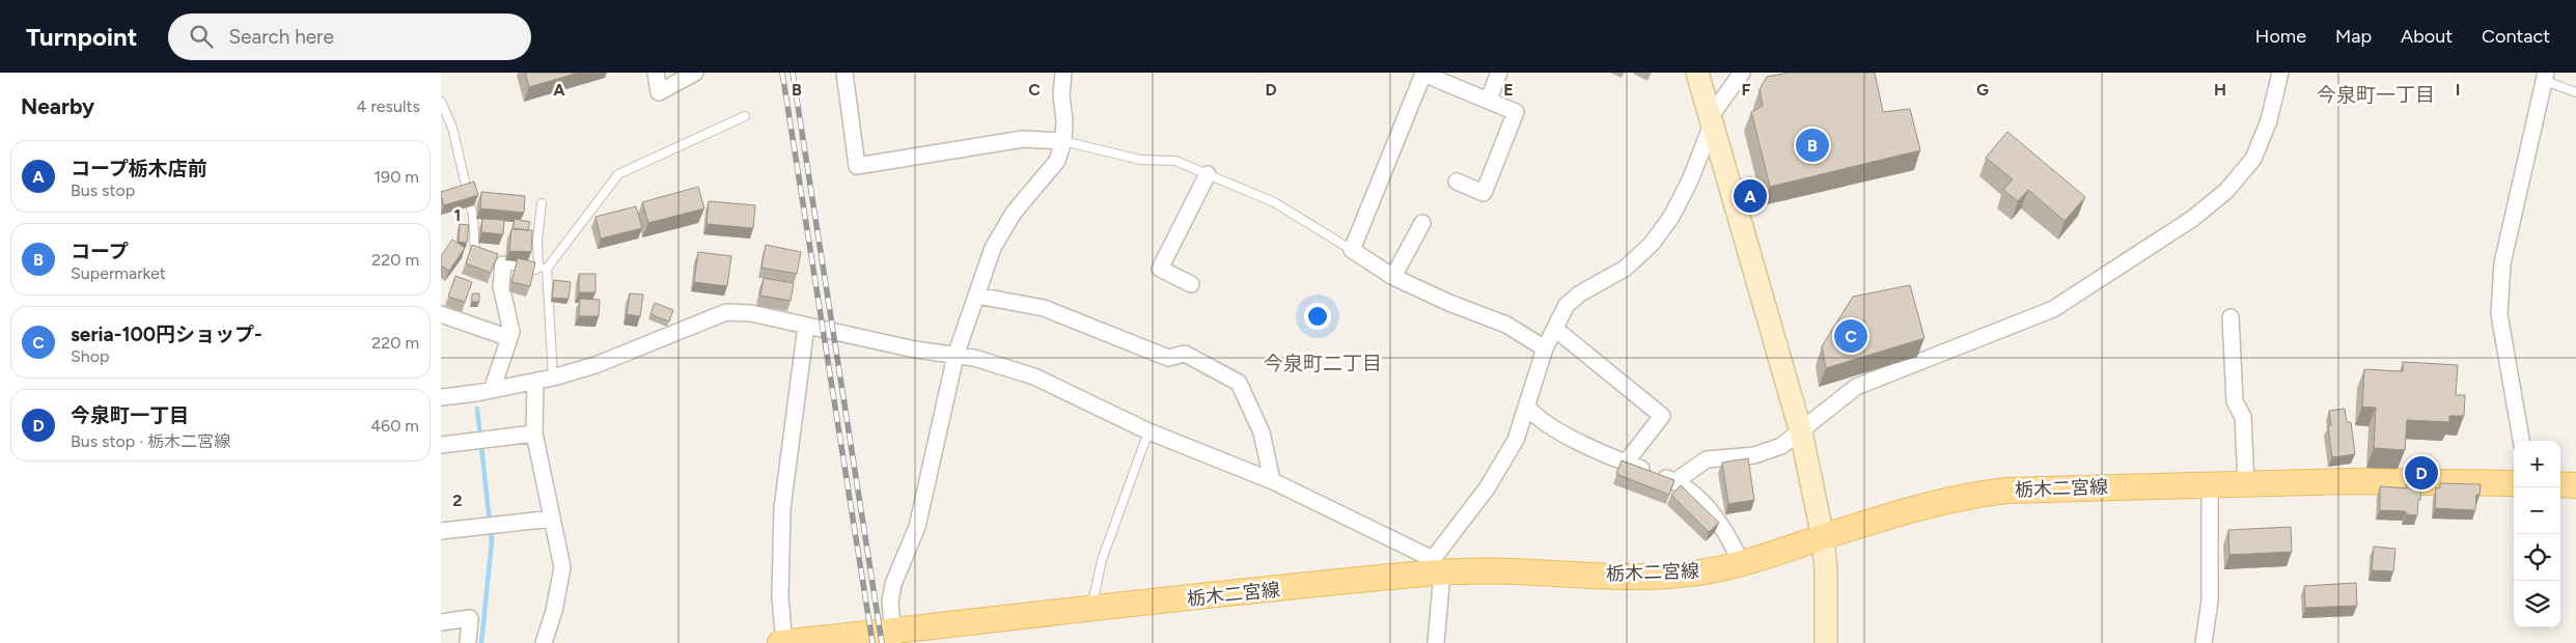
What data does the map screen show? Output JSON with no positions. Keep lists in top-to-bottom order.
{
  "streets": {
    "main road": ["栃木二宮線"]
  },
  "districts": ["今泉町一丁目", "今泉町二丁目"],
  "page": {
    "header": "Turnpoint",
    "search": "Search here",
    "nav": [
      "Home",
      "Map",
      "About",
      "Contact"
    ],
    "heading": ["Nearby", "4 results"],
    "pins": [
      "B",
      "A",
      "C",
      "D"
    ],
    "list": [
      {
        "mark": "A",
        "name": "コープ栃木店前",
        "note": "Bus stop",
        "value": "190 m"
      },
      {
        "mark": "B",
        "name": "コープ",
        "note": "Supermarket",
        "value": "220 m"
      },
      {
        "mark": "C",
        "name": "seria-100円ショップ-",
        "note": "Shop",
        "value": "220 m"
      },
      {
        "mark": "D",
        "name": "今泉町一丁目",
        "note": "Bus stop · 栃木二宮線",
        "value": "460 m"
      }
    ],
    "map_buttons": ["+", "−"]
  },
  "grid": {
    "columns": [
      "A",
      "B",
      "C",
      "D",
      "E",
      "F",
      "G",
      "H",
      "I"
    ],
    "rows": ["1", "2"]
  }
}
